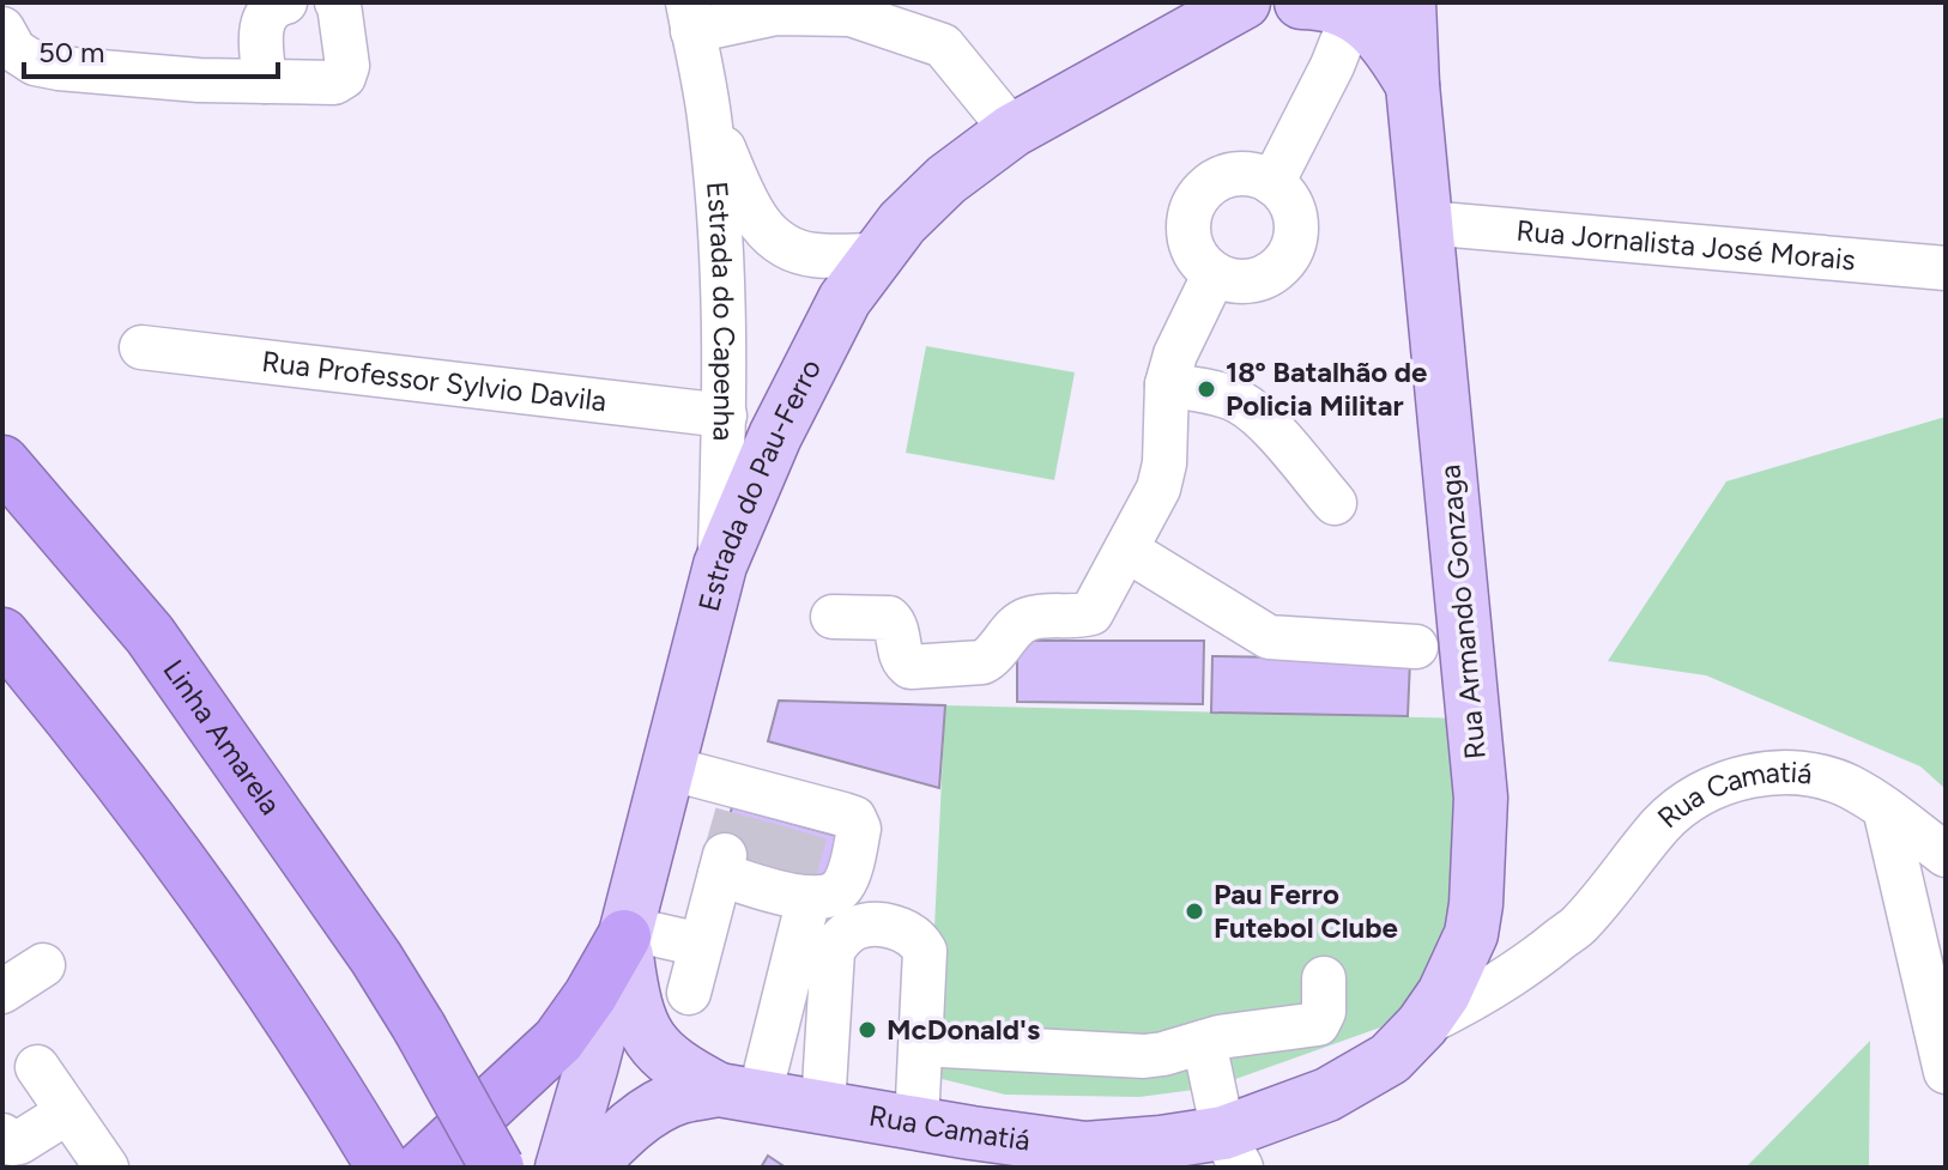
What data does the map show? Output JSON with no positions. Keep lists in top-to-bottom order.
{
  "streets": {
    "highway": ["Linha Amarela"],
    "main road": ["Estrada do Pau-Ferro", "Rua Armando Gonzaga", "Rua Camatiá"],
    "street": ["Rua Jornalista José Morais", "Estrada do Capenha", "Rua Professor Sylvio Davila"]
  },
  "crossings": [
    ["Rua Jornalista José Morais", "Rua Armando Gonzaga"],
    ["Estrada do Capenha", "Rua Professor Sylvio Davila"],
    ["Estrada do Capenha", "Estrada do Pau-Ferro"],
    ["Rua Armando Gonzaga", "Rua Camatiá"]
  ],
  "places": ["18º Batalhão de Policia Militar", "Pau Ferro Futebol Clube", "McDonald's"],
  "scale_bar": "50 m"
}
